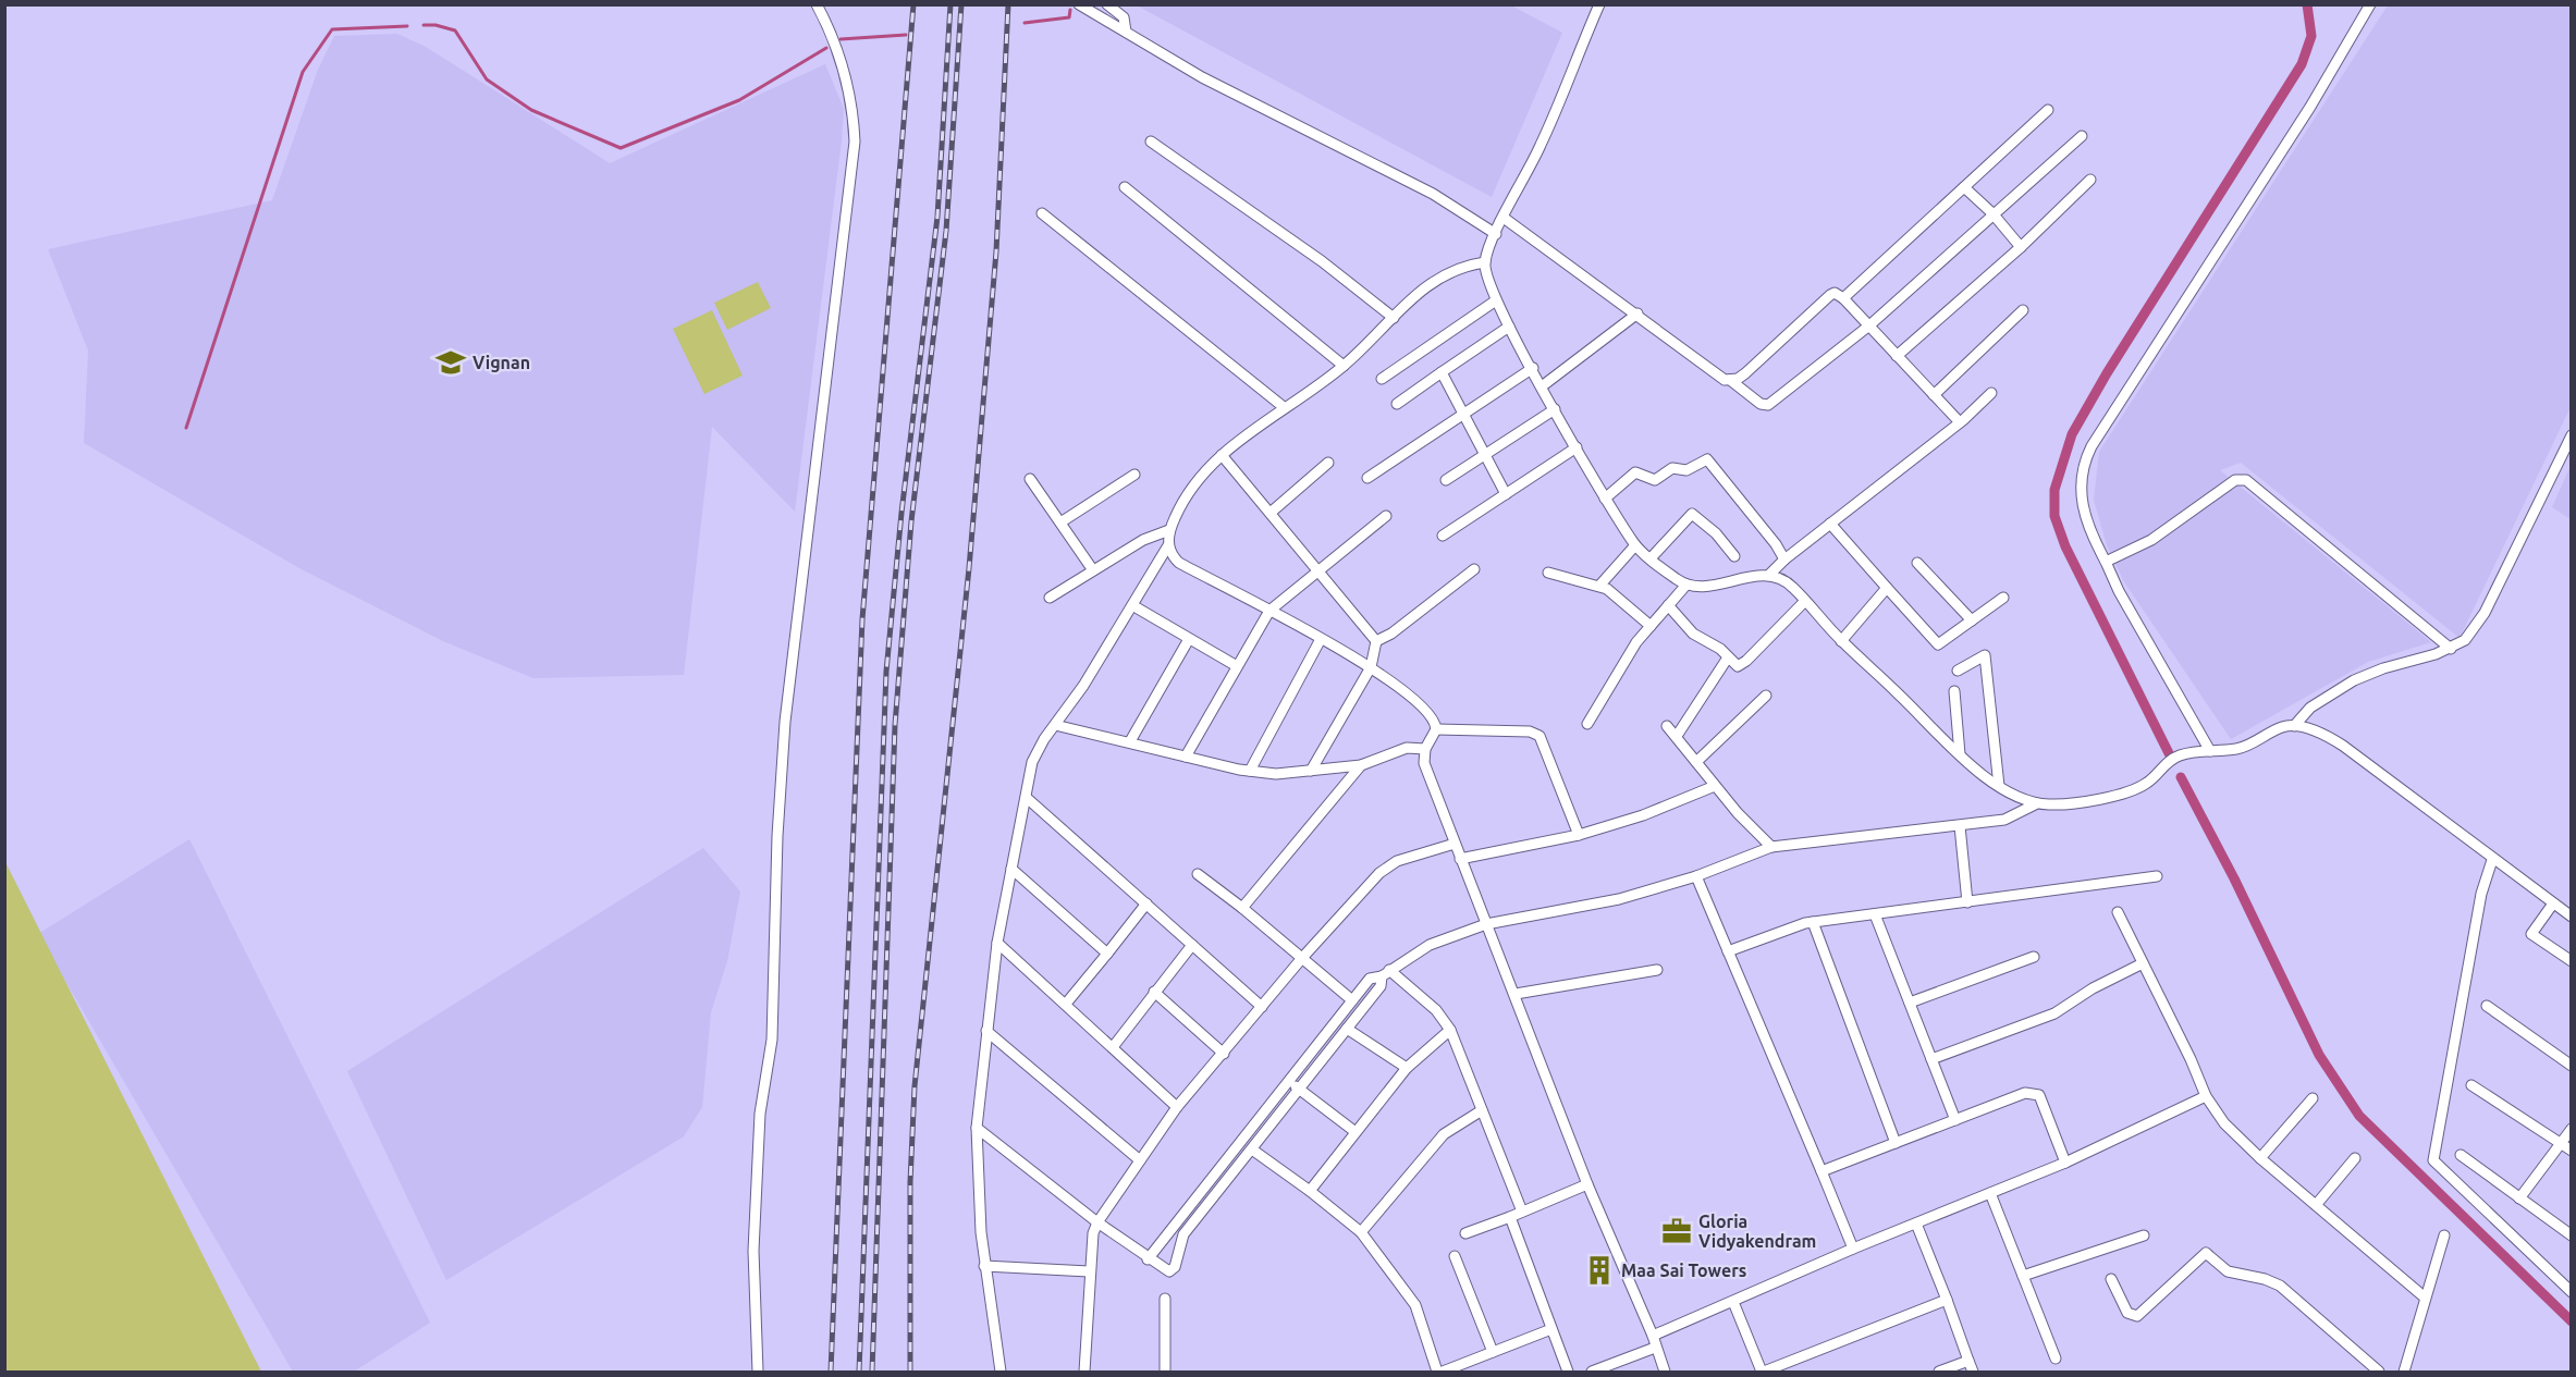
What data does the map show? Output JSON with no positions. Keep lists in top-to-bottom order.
{
  "places": {
    "school or university": ["Vignan"],
    "office": ["Gloria Vidyakendram"],
    "building": ["Maa Sai Towers"]
  }
}
